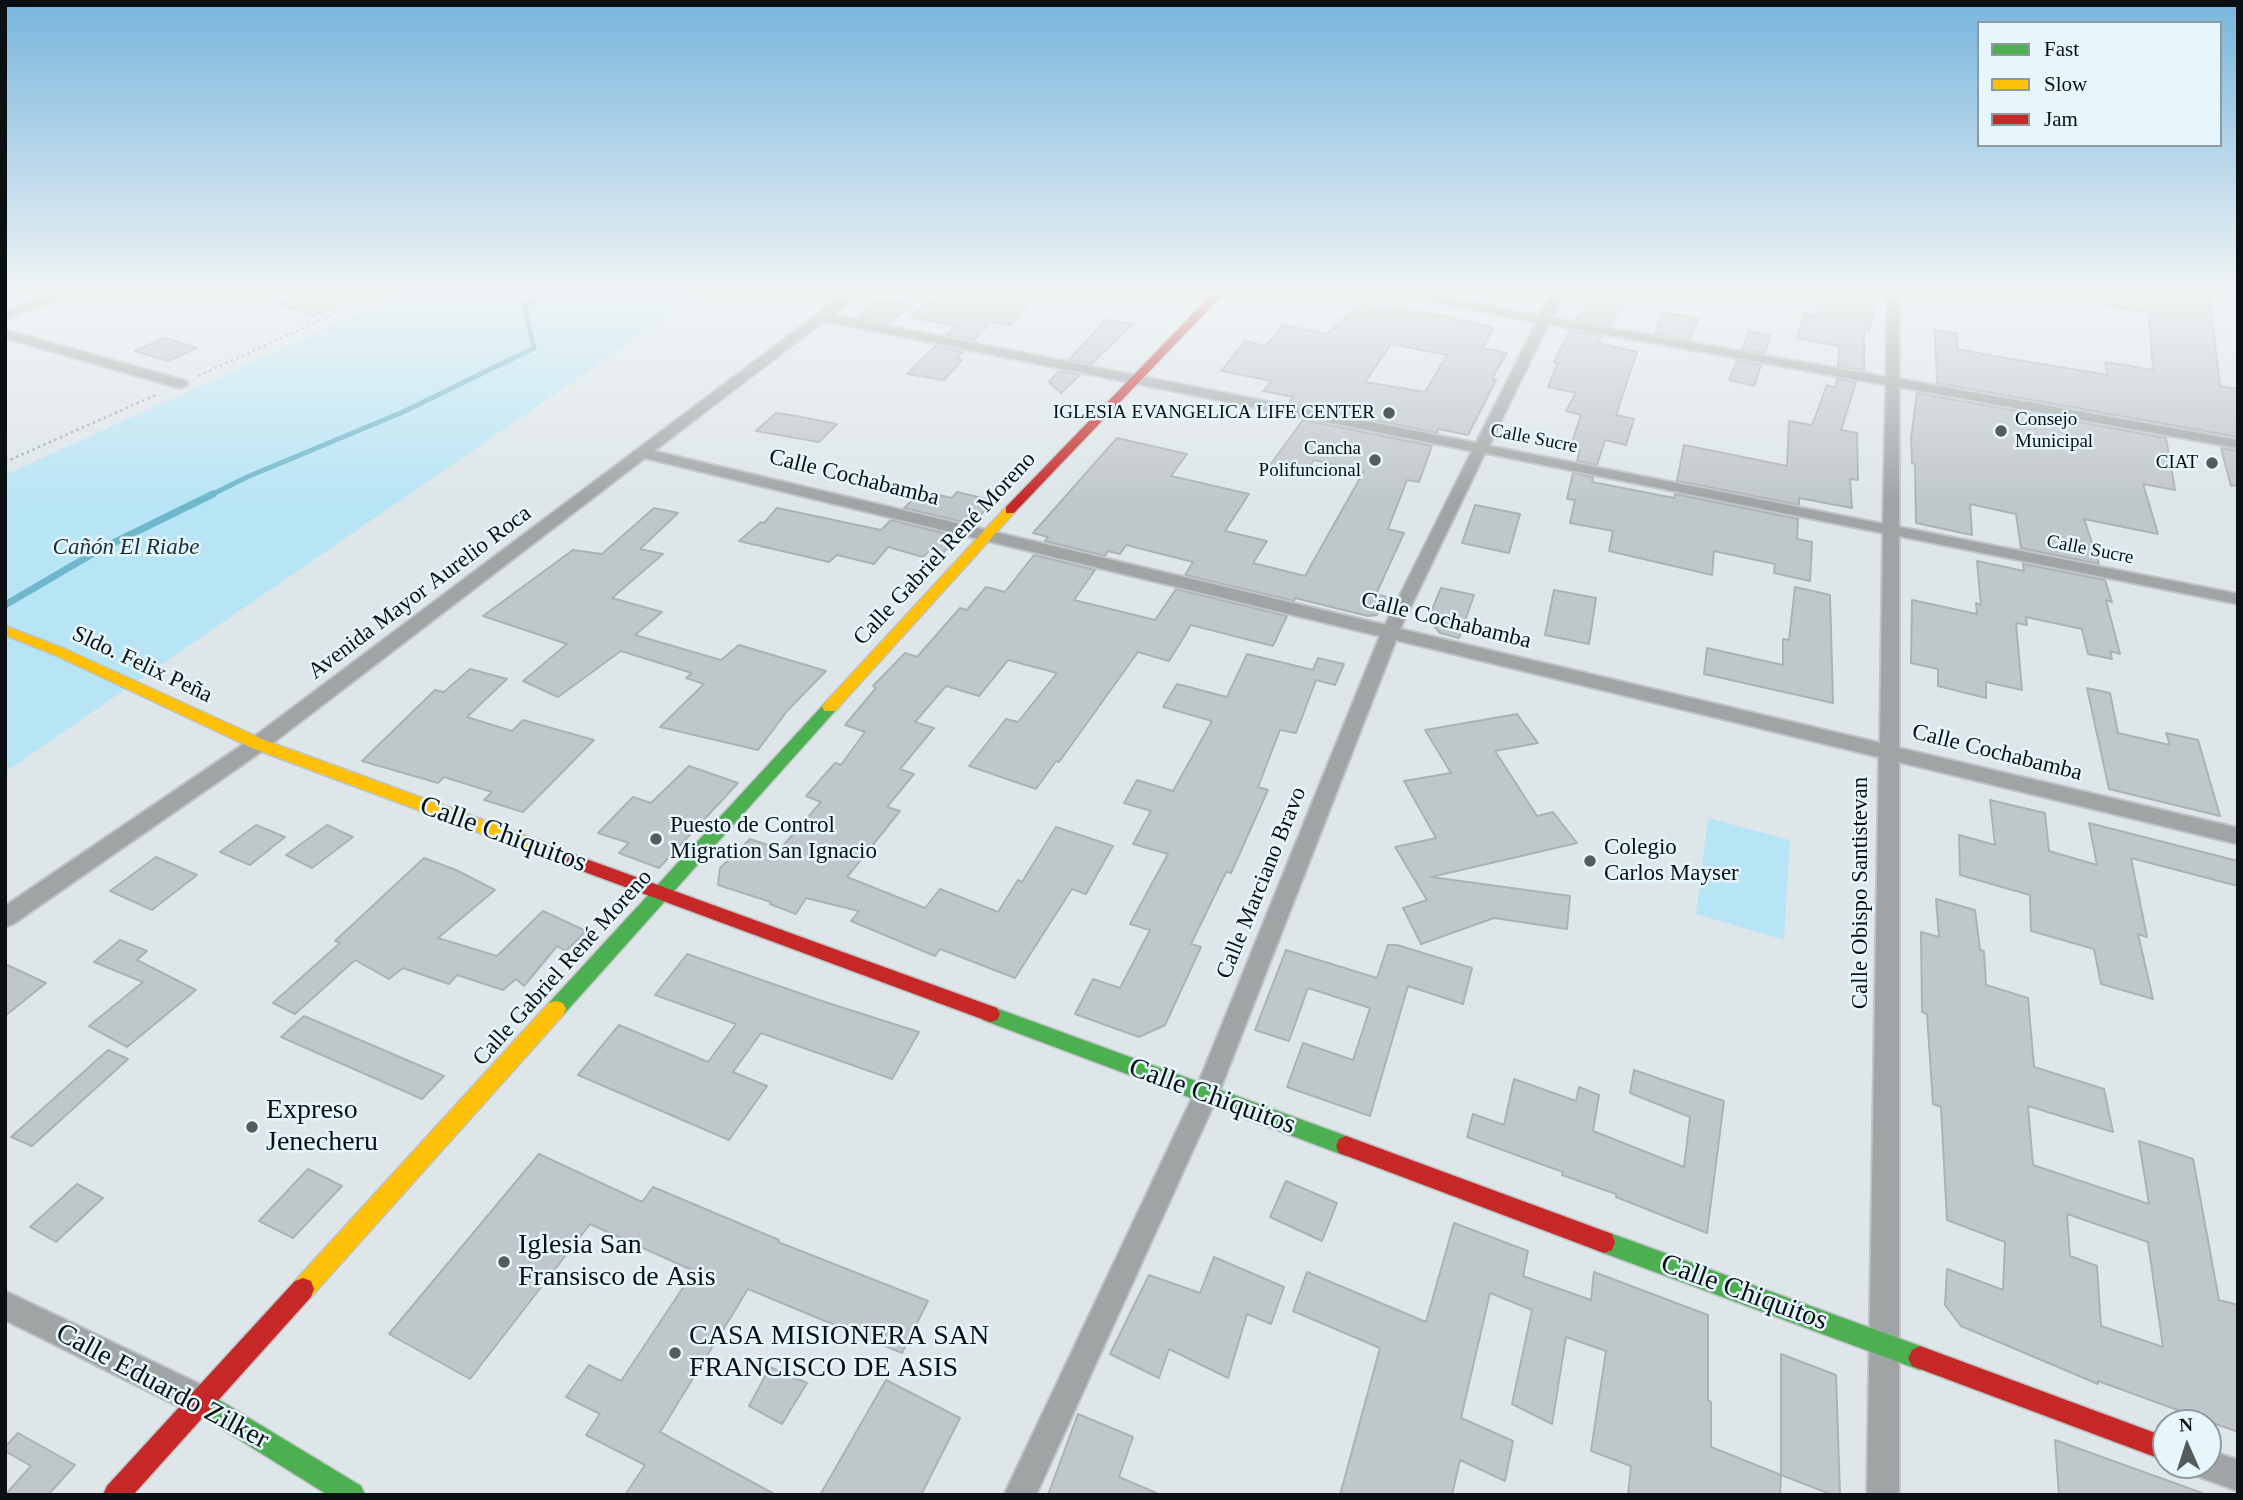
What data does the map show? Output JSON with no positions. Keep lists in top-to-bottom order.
{
  "streets": {
    "street": [
      "Calle Sucre",
      "Calle Cochabamba",
      "Calle Gabriel René Moreno",
      "Avenida Mayor Aurelio Roca",
      "Sldo. Felix Peña",
      "Calle Chiquitos",
      "Calle Marciano Bravo",
      "Calle Obispo Santistevan",
      "Calle Eduardo Zilker"
    ]
  },
  "crossings": [
    ["Calle Sucre", "Calle Gabriel René Moreno"],
    ["Calle Sucre", "Calle Marciano Bravo"],
    ["Calle Sucre", "Calle Obispo Santistevan"],
    ["Calle Cochabamba", "Calle Gabriel René Moreno"],
    ["Calle Cochabamba", "Avenida Mayor Aurelio Roca"],
    ["Calle Cochabamba", "Calle Marciano Bravo"],
    ["Calle Cochabamba", "Calle Obispo Santistevan"],
    ["Calle Gabriel René Moreno", "Calle Chiquitos"],
    ["Calle Gabriel René Moreno", "Calle Eduardo Zilker"],
    ["Avenida Mayor Aurelio Roca", "Sldo. Felix Peña"],
    ["Avenida Mayor Aurelio Roca", "Calle Chiquitos"],
    ["Sldo. Felix Peña", "Calle Chiquitos"],
    ["Calle Chiquitos", "Calle Marciano Bravo"],
    ["Calle Chiquitos", "Calle Obispo Santistevan"]
  ],
  "parks": ["Cañón El Riabe"],
  "places": [
    "IGLESIA EVANGELICA LIFE CENTER",
    "Consejo Municipal",
    "Cancha Polifuncional",
    "CIAT",
    "Puesto de Control Migration San Ignacio",
    "Colegio Carlos Mayser",
    "Expreso Jenecheru",
    "Iglesia San Fransisco de Asis",
    "CASA MISIONERA SAN FRANCISCO DE ASIS"
  ],
  "legend": ["Fast", "Slow", "Jam"],
  "north": "top"
}
